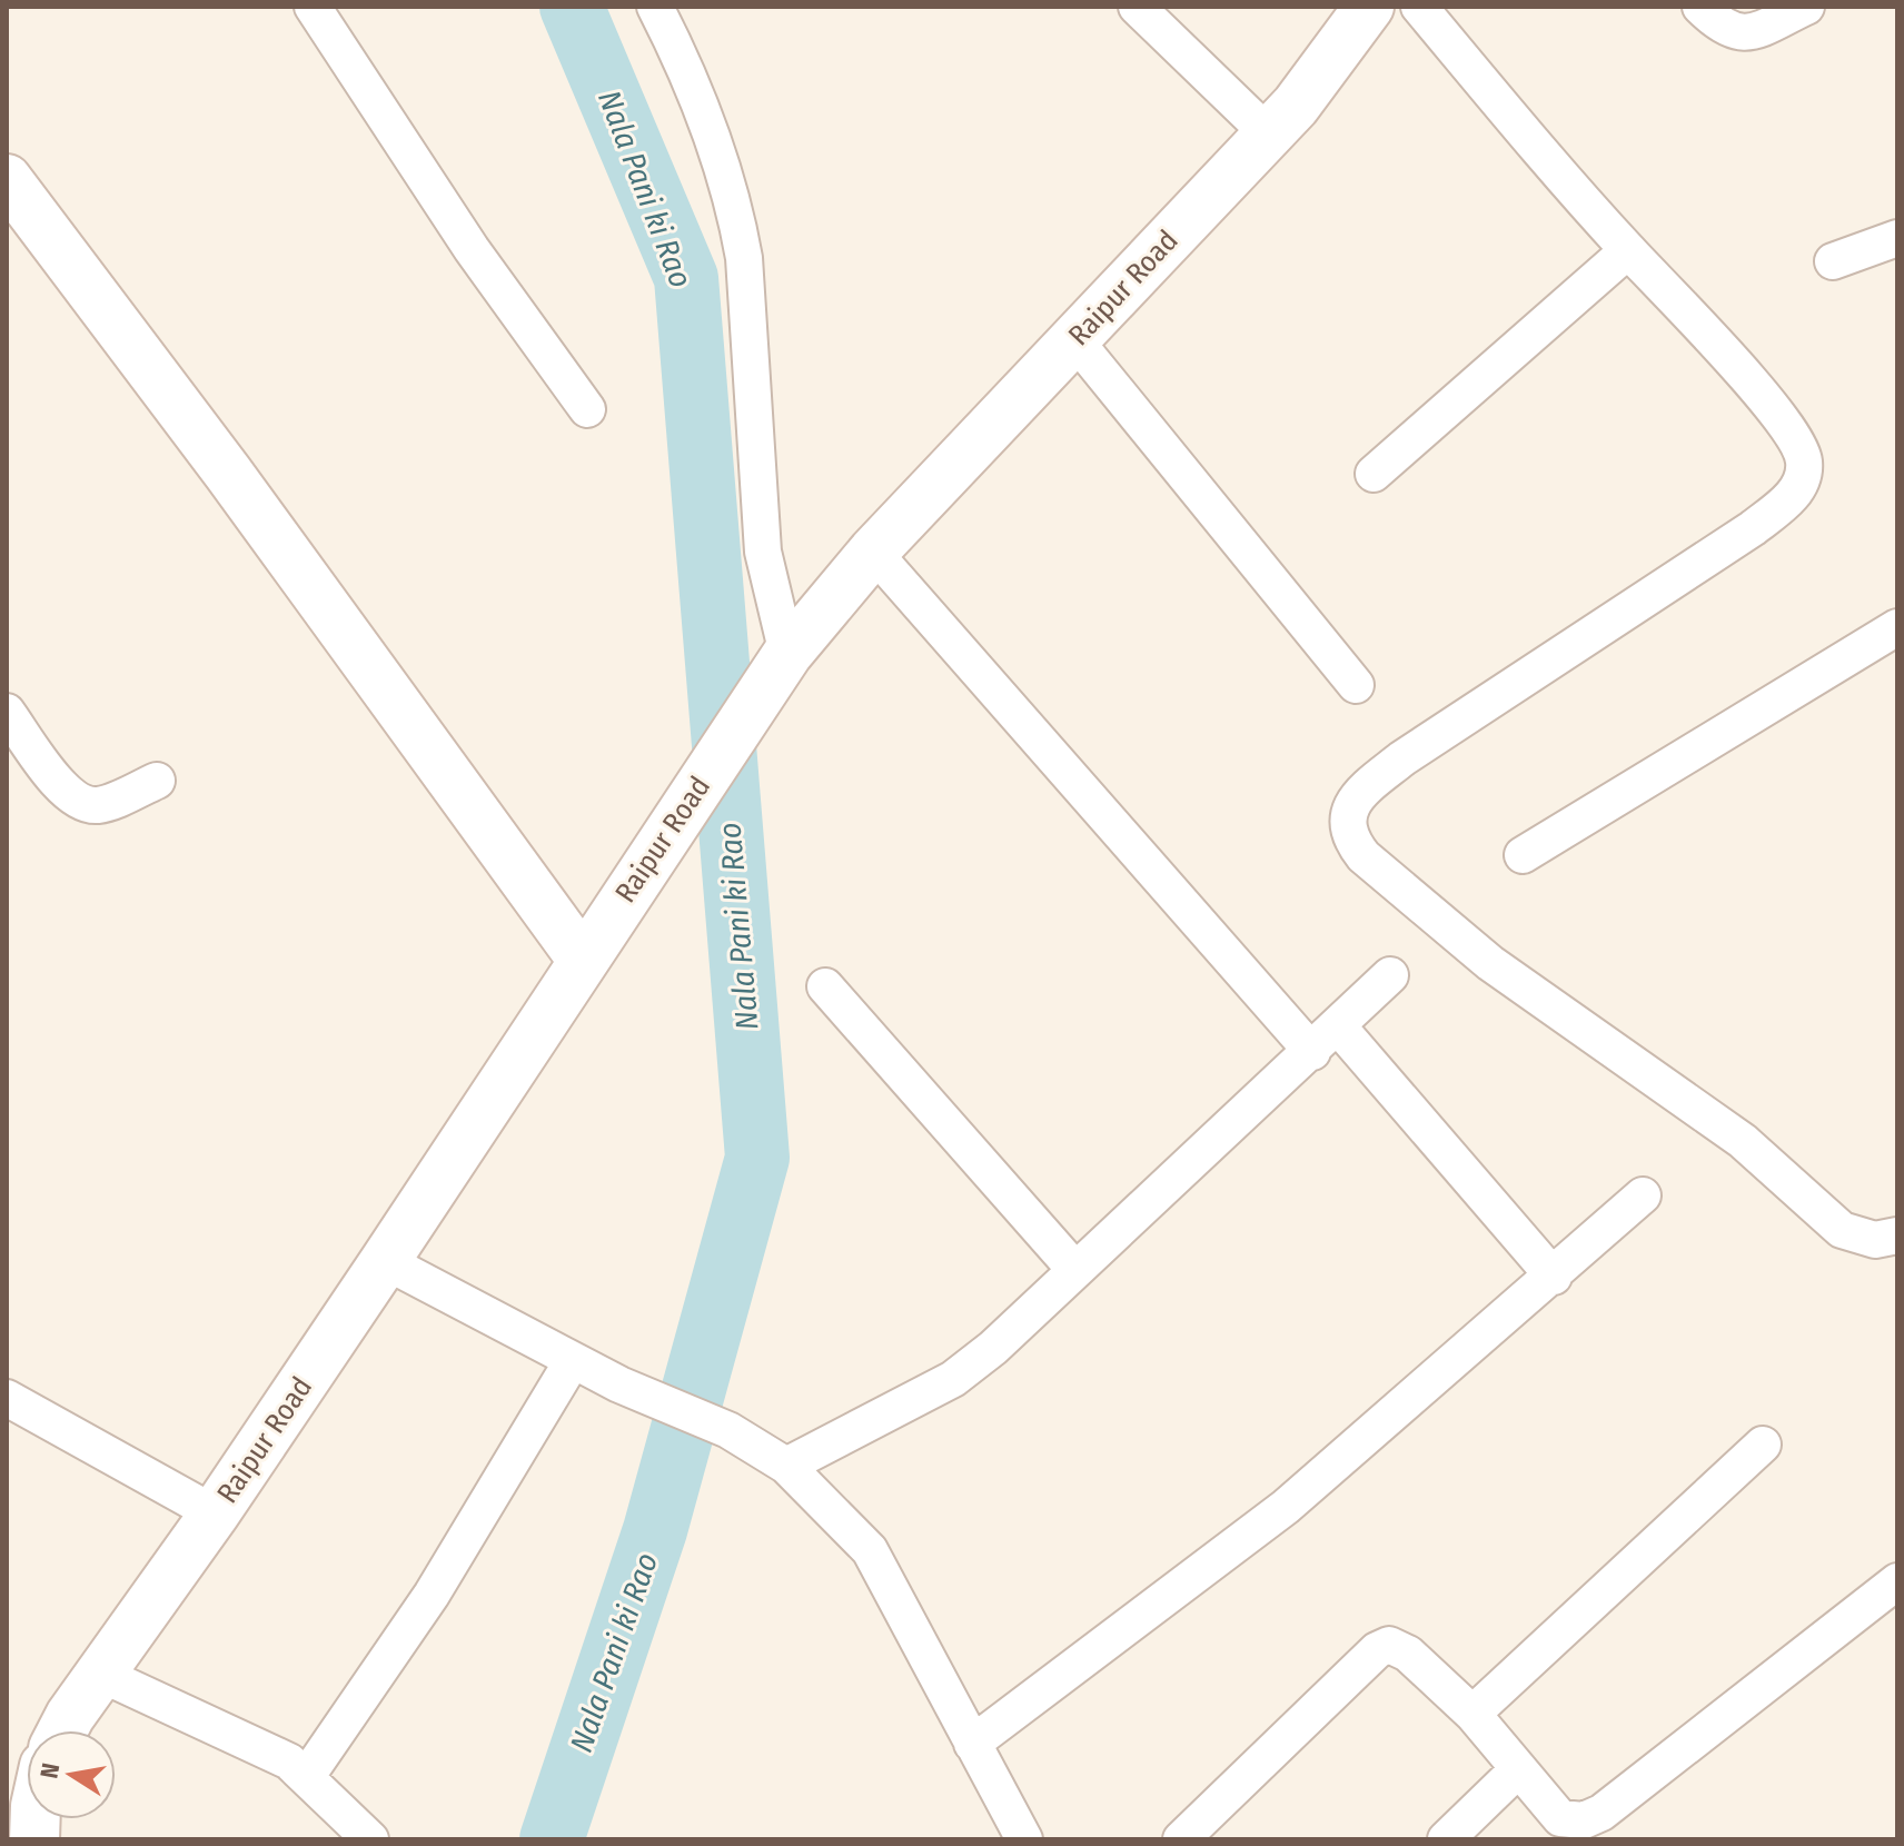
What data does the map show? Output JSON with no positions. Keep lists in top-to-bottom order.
{
  "streets": {
    "main road": ["Raipur Road"]
  },
  "water": ["Nala Pani ki Rao"],
  "north": "left"
}
